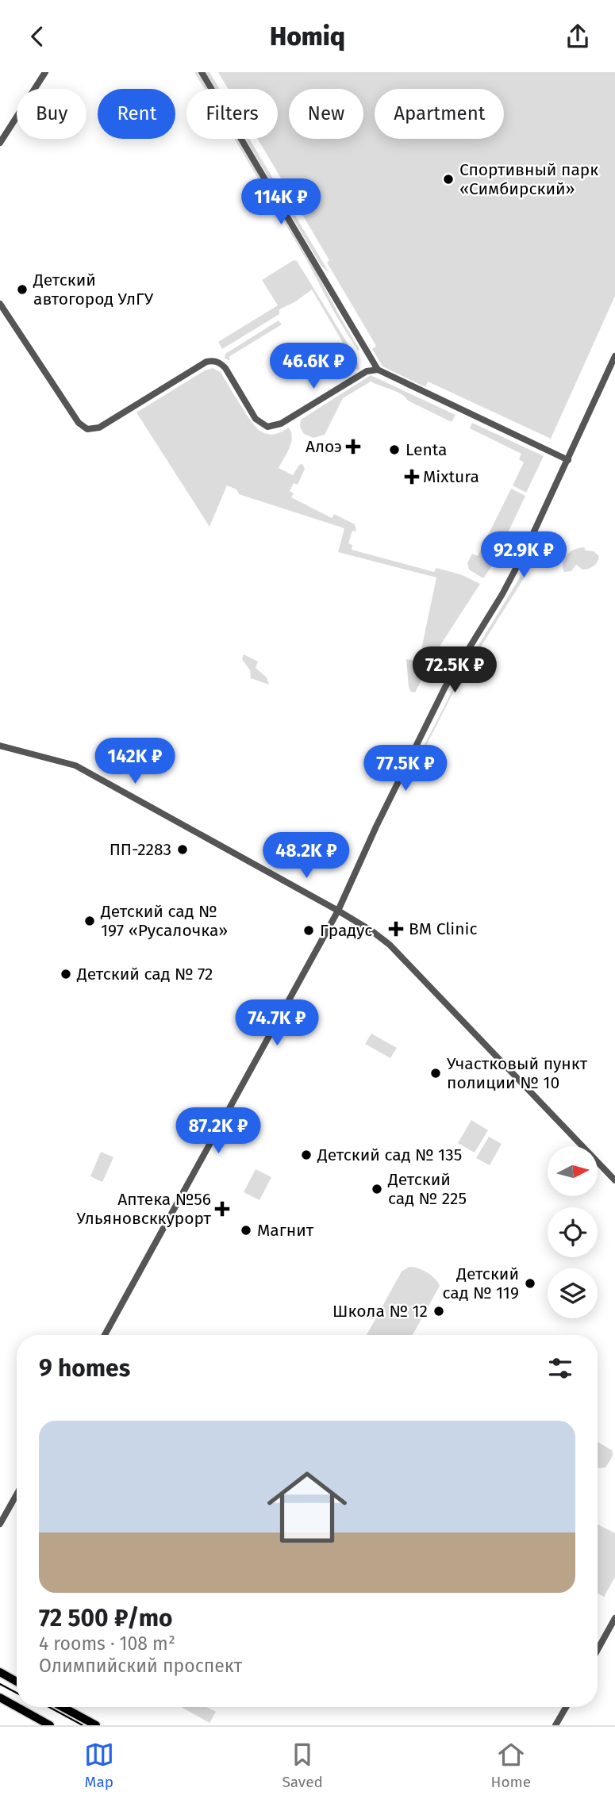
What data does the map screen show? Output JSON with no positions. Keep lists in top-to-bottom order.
{
  "places": {
    "other": [
      "Спортивный парк «Симбирский»",
      "Детский автогород УлГУ",
      "Lenta",
      "ПП-2283",
      "Детский сад № 197 «Русалочка»",
      "Градус",
      "Детский сад № 72",
      "Участковый пункт полиции № 10",
      "Детский сад № 135",
      "Детский сад № 225",
      "Магнит",
      "Детский сад № 119",
      "Школа № 12"
    ],
    "health": [
      "Алоэ",
      "Mixtura",
      "BM Clinic",
      "Аптека №56 Ульяновсккурорт"
    ]
  },
  "north": "right",
  "page": {
    "header": "Homiq",
    "chip": [
      "Buy",
      "Rent",
      "Filters",
      "New",
      "Apartment"
    ],
    "price": [
      "114K ₽",
      "46.6K ₽",
      "92.9K ₽",
      "72.5K ₽",
      "142K ₽",
      "77.5K ₽",
      "48.2K ₽",
      "74.7K ₽",
      "87.2K ₽"
    ],
    "heading": "9 homes",
    "list": [
      {
        "name": "72 500 ₽/mo",
        "note": "4 rooms · 108 m² · Олимпийский проспект"
      }
    ],
    "tabs": ["Map", "Saved", "Home"]
  }
}
